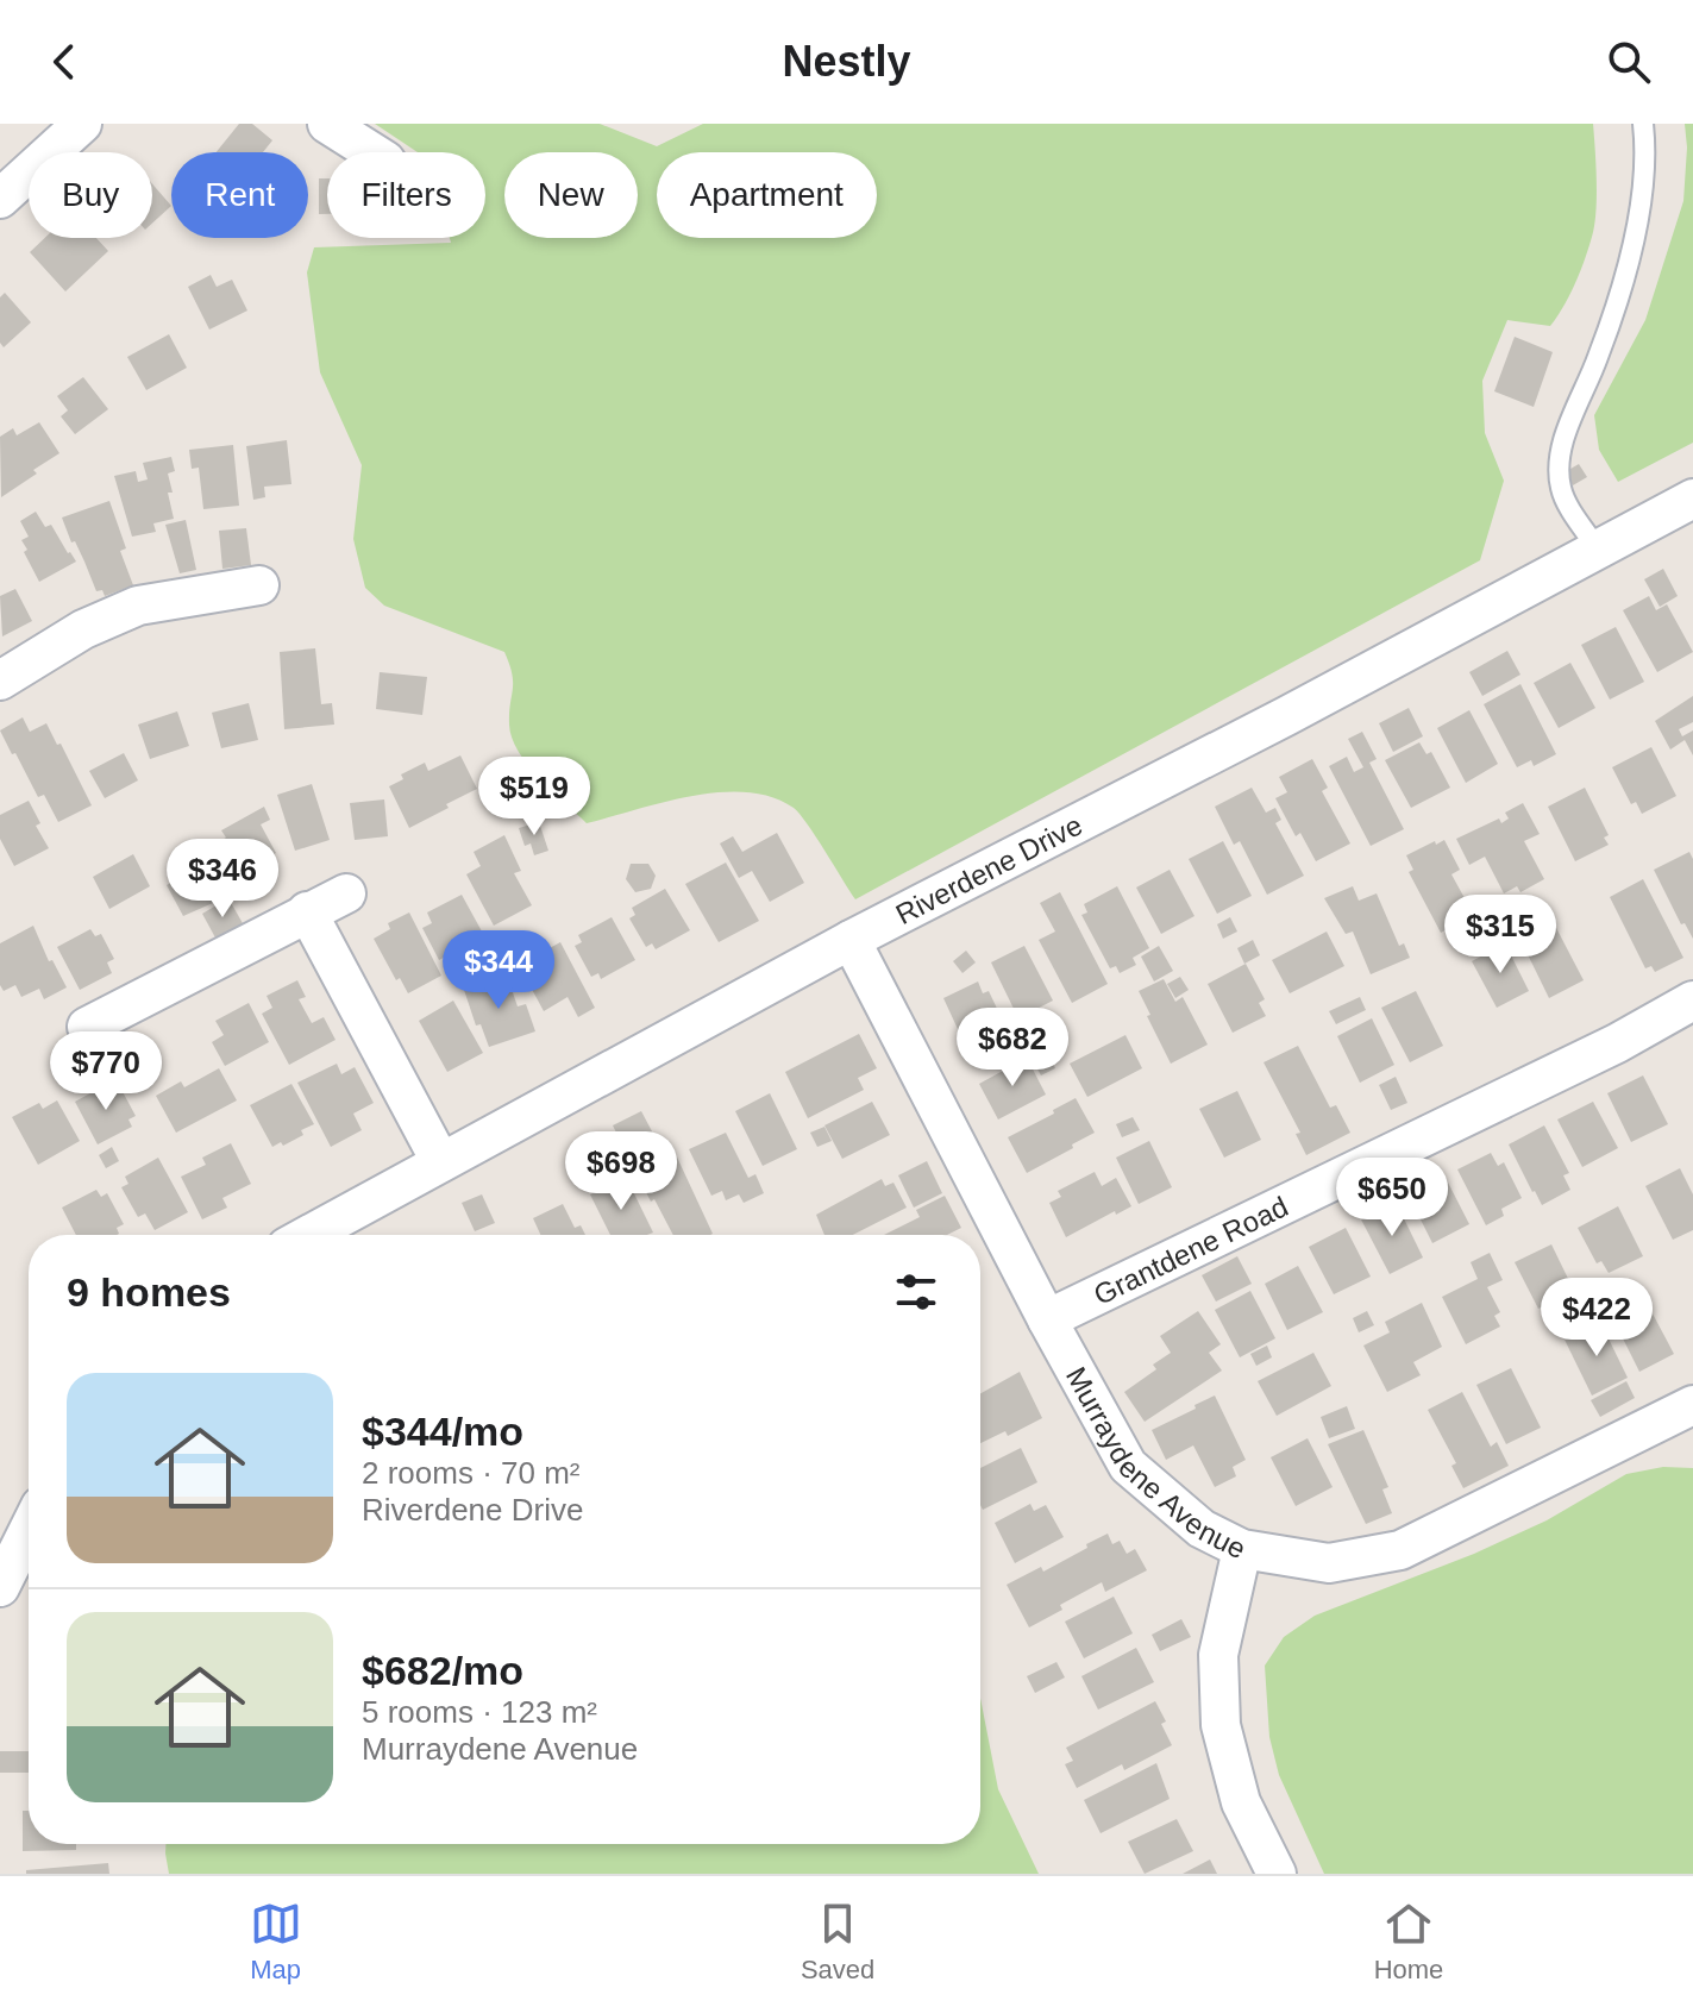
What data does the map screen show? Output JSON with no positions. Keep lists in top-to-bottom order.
{
  "streets": {
    "street": ["Riverdene Drive", "Grantdene Road", "Murraydene Avenue"]
  },
  "crossings": [
    ["Riverdene Drive", "Murraydene Avenue"],
    ["Grantdene Road", "Murraydene Avenue"]
  ],
  "page": {
    "header": "Nestly",
    "chip": [
      "Buy",
      "Rent",
      "Filters",
      "New",
      "Apartment"
    ],
    "price": [
      "$519",
      "$346",
      "$315",
      "$344",
      "$682",
      "$770",
      "$698",
      "$650",
      "$422"
    ],
    "heading": "9 homes",
    "list": [
      {
        "name": "$344/mo",
        "note": "2 rooms · 70 m² · Riverdene Drive"
      },
      {
        "name": "$682/mo",
        "note": "5 rooms · 123 m² · Murraydene Avenue"
      }
    ],
    "tabs": ["Map", "Saved", "Home"]
  }
}
